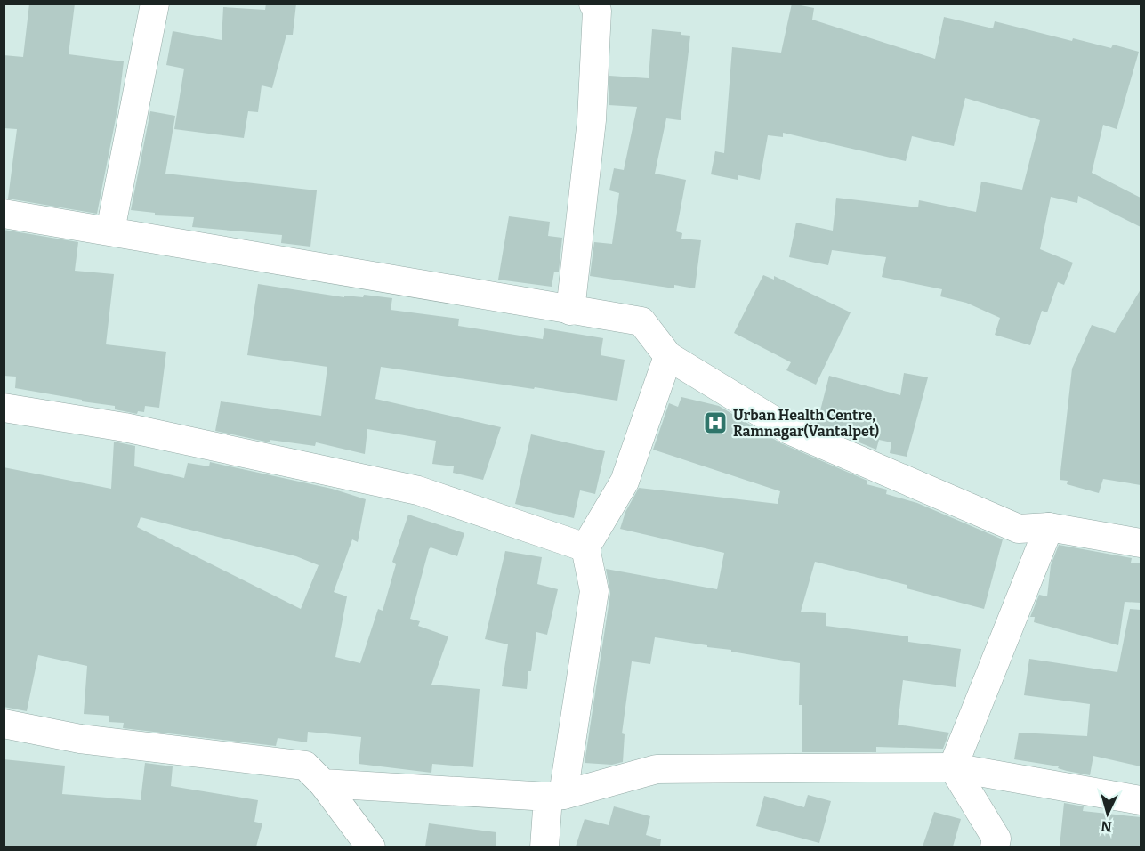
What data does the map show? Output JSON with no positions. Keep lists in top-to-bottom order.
{
  "places": {
    "hospital": ["Urban Health Centre, Ramnagar(Vantalpet)"]
  },
  "north": "bottom"
}
